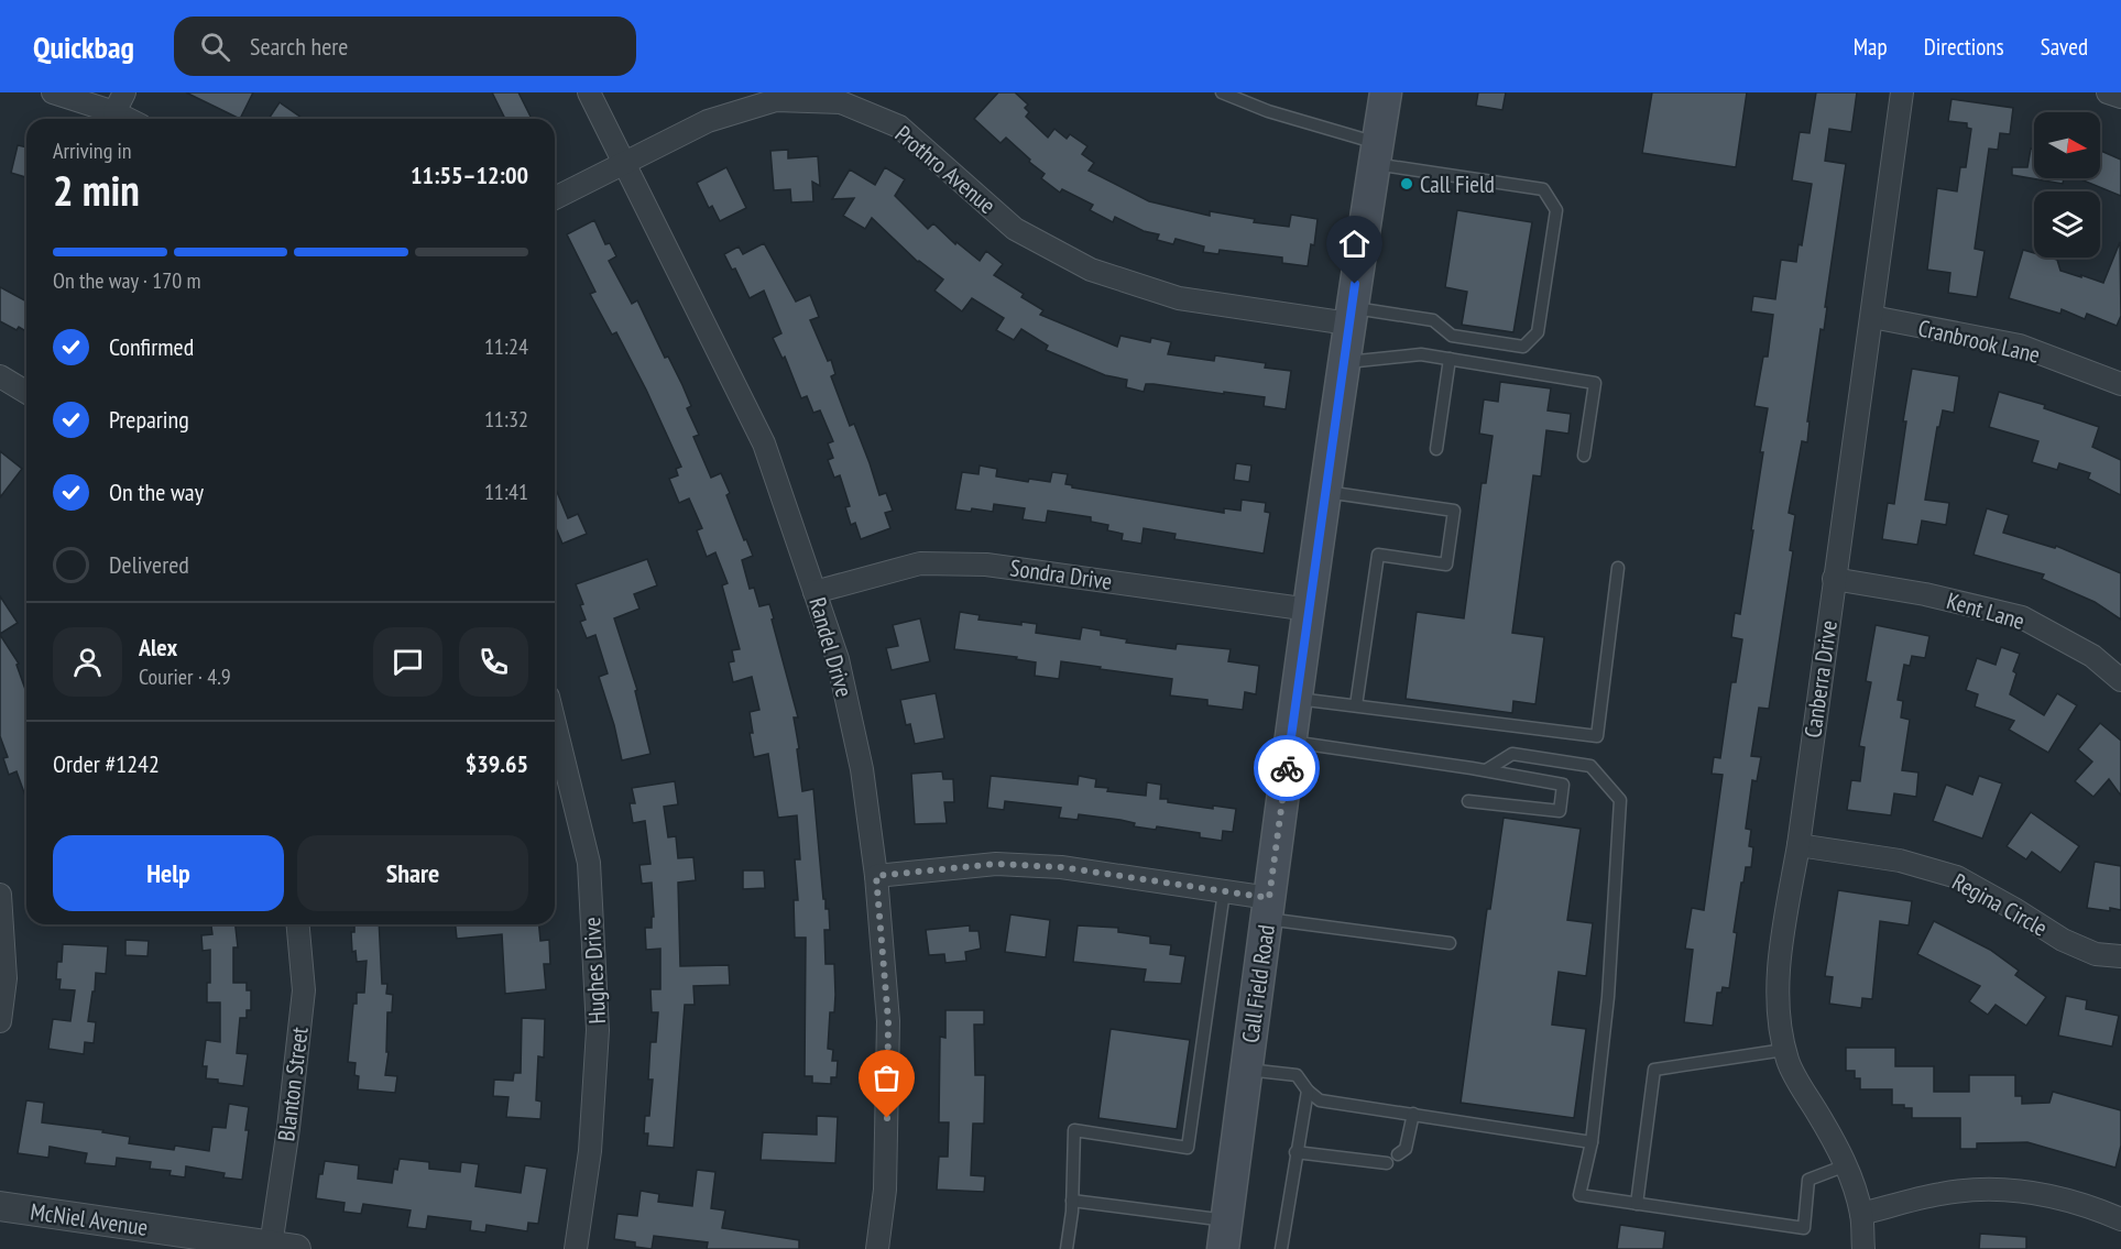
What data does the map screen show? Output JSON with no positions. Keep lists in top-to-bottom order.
{
  "streets": {
    "main road": ["Call Field Road"],
    "street": [
      "Prothro Avenue",
      "Cranbrook Lane",
      "Sondra Drive",
      "Kent Lane",
      "Randel Drive",
      "Canberra Drive",
      "Regina Circle",
      "Hughes Drive",
      "Blanton Street",
      "McNiel Avenue"
    ]
  },
  "crossings": [
    ["Prothro Avenue", "Randel Drive"],
    ["Prothro Avenue", "Call Field Road"],
    ["Cranbrook Lane", "Canberra Drive"],
    ["Sondra Drive", "Randel Drive"],
    ["Sondra Drive", "Call Field Road"],
    ["Kent Lane", "Canberra Drive"],
    ["Canberra Drive", "Regina Circle"],
    ["Blanton Street", "McNiel Avenue"]
  ],
  "places": ["Call Field"],
  "north": "right",
  "page": {
    "header": "Quickbag",
    "search": "Search here",
    "nav": ["Map", "Directions", "Saved"],
    "heading": ["2 min", "Arriving in", "11:55–12:00"],
    "panel": [
      "Alex",
      "Courier · 4.9",
      "Order #1242",
      "$39.65"
    ],
    "bar": "On the way · 170 m",
    "list": [
      ["Confirmed", "11:24"],
      ["Preparing", "11:32"],
      ["On the way", "11:41"],
      "Delivered"
    ],
    "buttons": ["Help", "Share"]
  }
}
